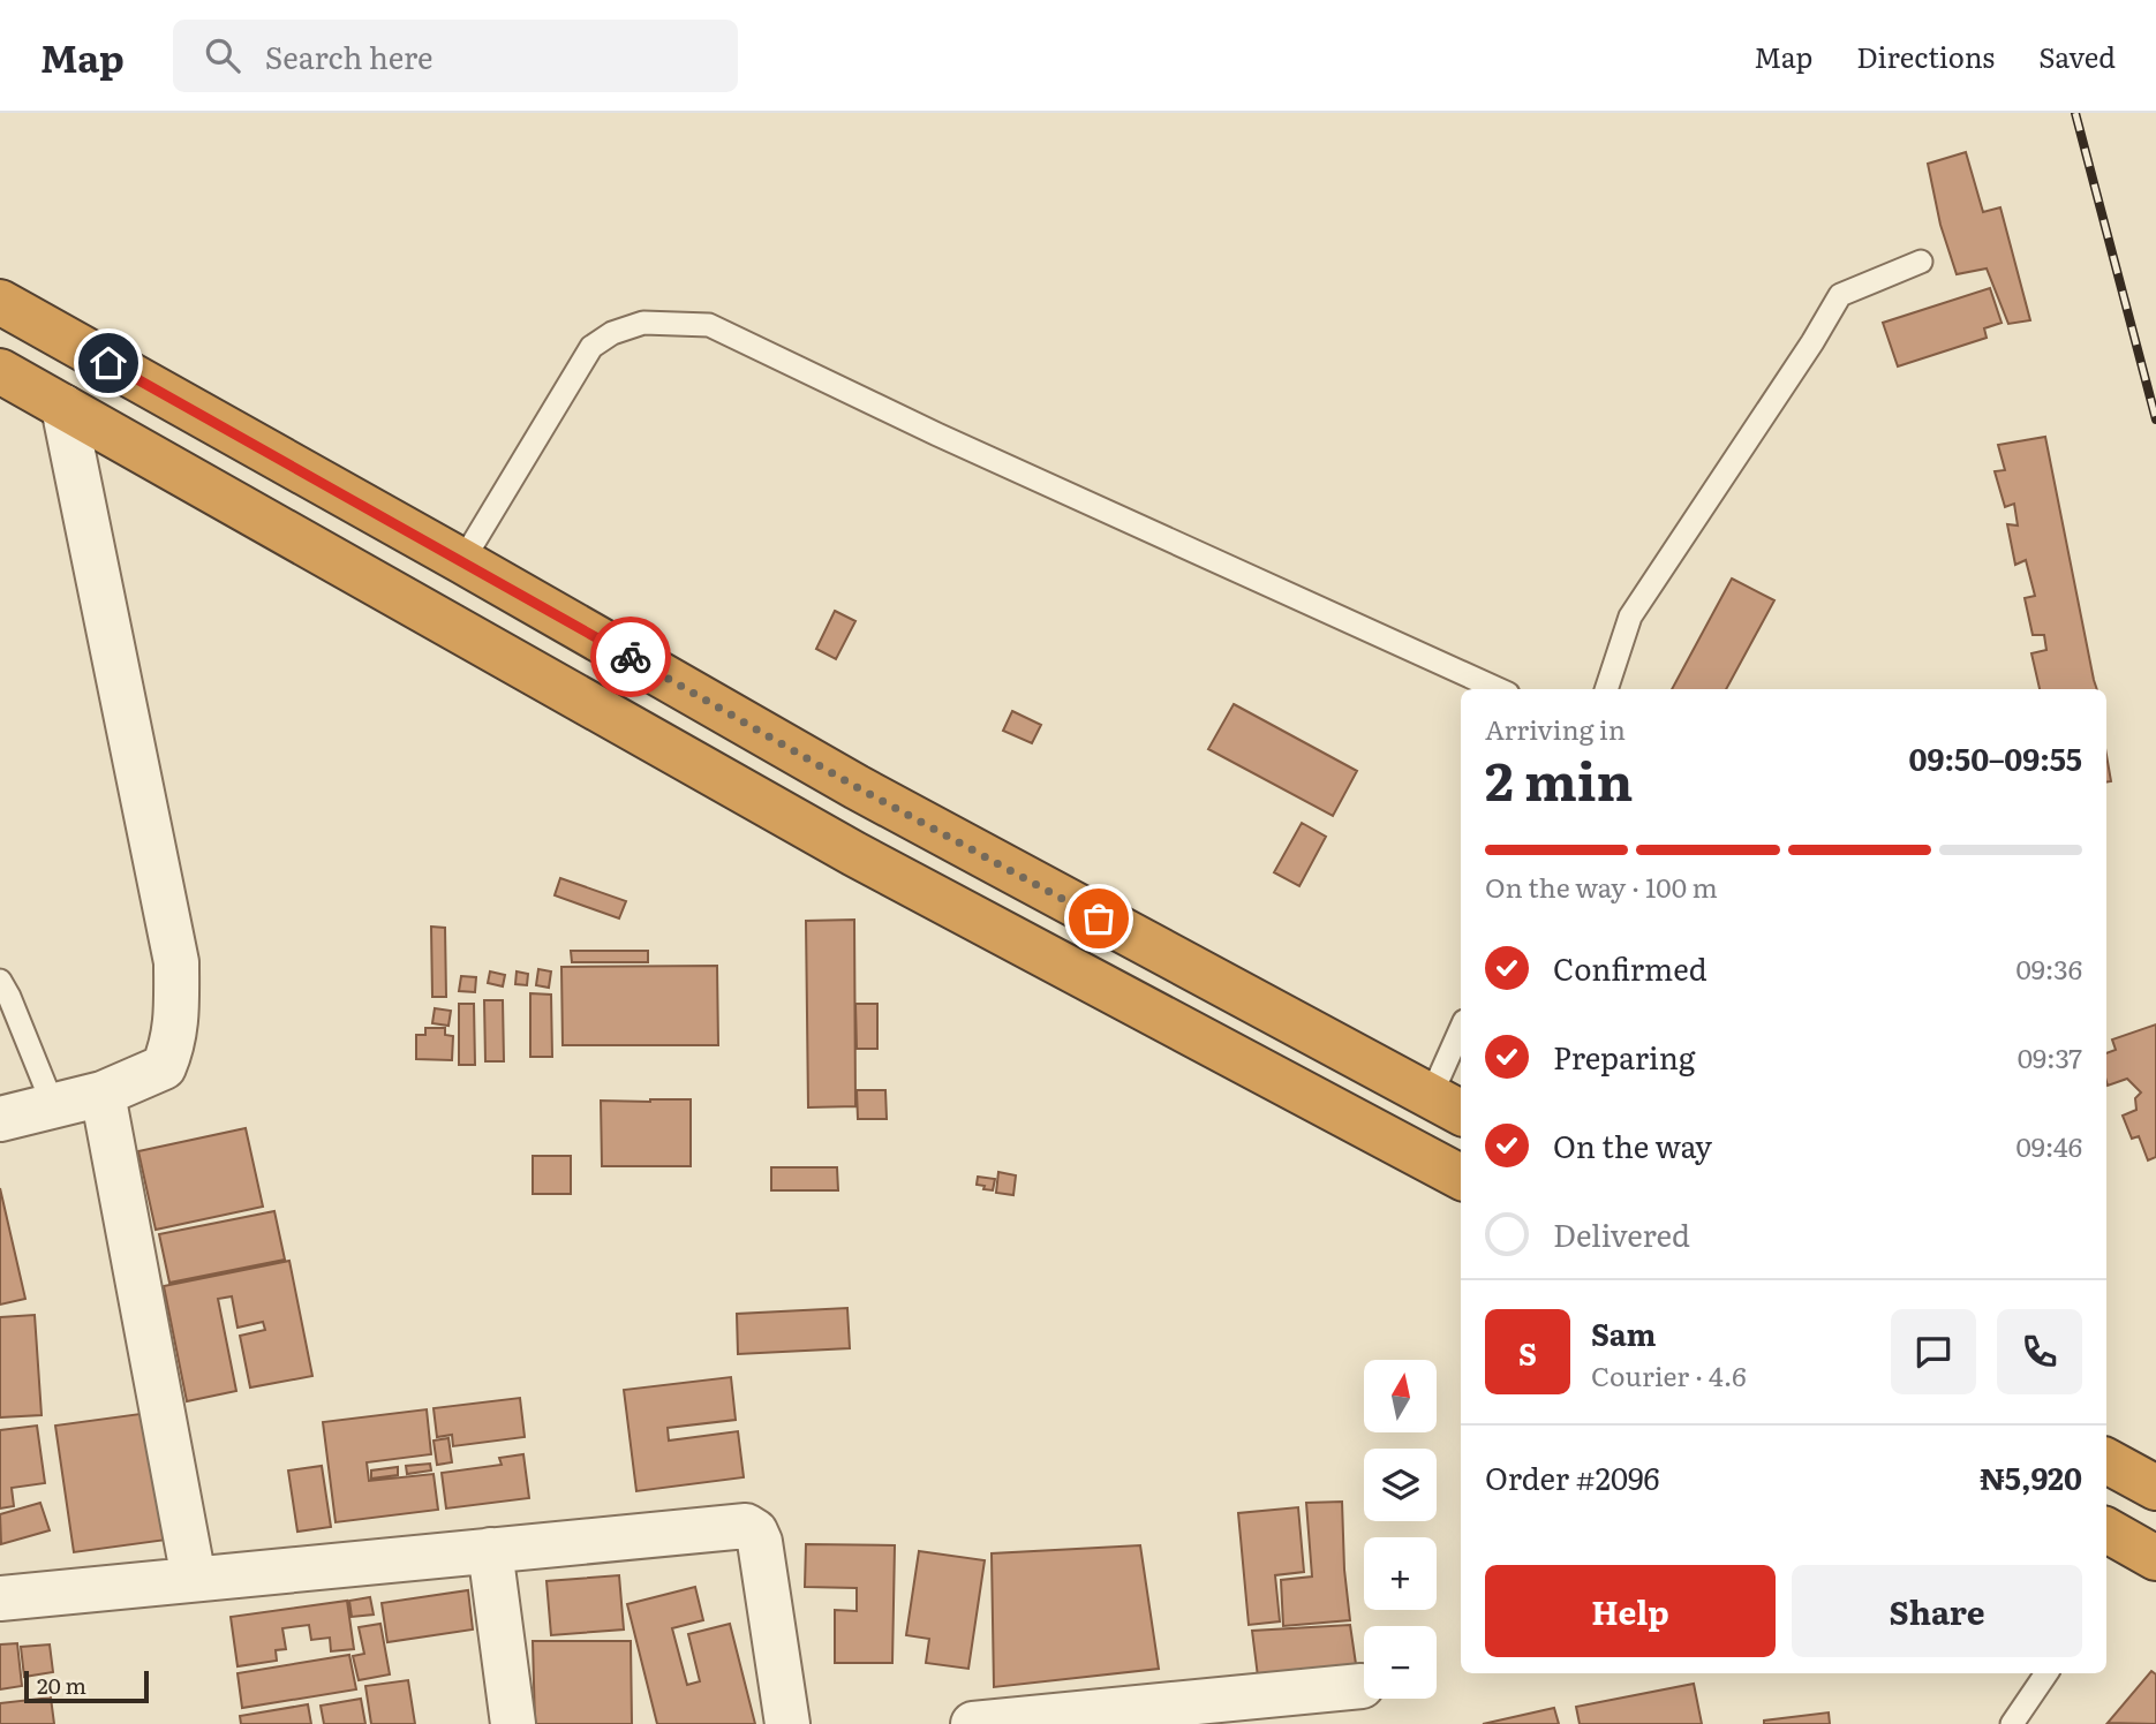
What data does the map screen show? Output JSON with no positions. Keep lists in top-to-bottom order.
{
  "scale_bar": "20 m",
  "north": "top",
  "page": {
    "header": "Map",
    "search": "Search here",
    "nav": ["Map", "Directions", "Saved"],
    "heading": ["2 min", "Arriving in", "09:50–09:55"],
    "panel": [
      "Sam",
      "Courier · 4.6",
      "Order #2096",
      "₦5,920"
    ],
    "bar": "On the way · 100 m",
    "list": [
      ["Confirmed", "09:36"],
      ["Preparing", "09:37"],
      ["On the way", "09:46"],
      "Delivered"
    ],
    "round": "S",
    "map_buttons": ["+", "−"],
    "buttons": ["Help", "Share"],
    "scale": "20 m"
  }
}
